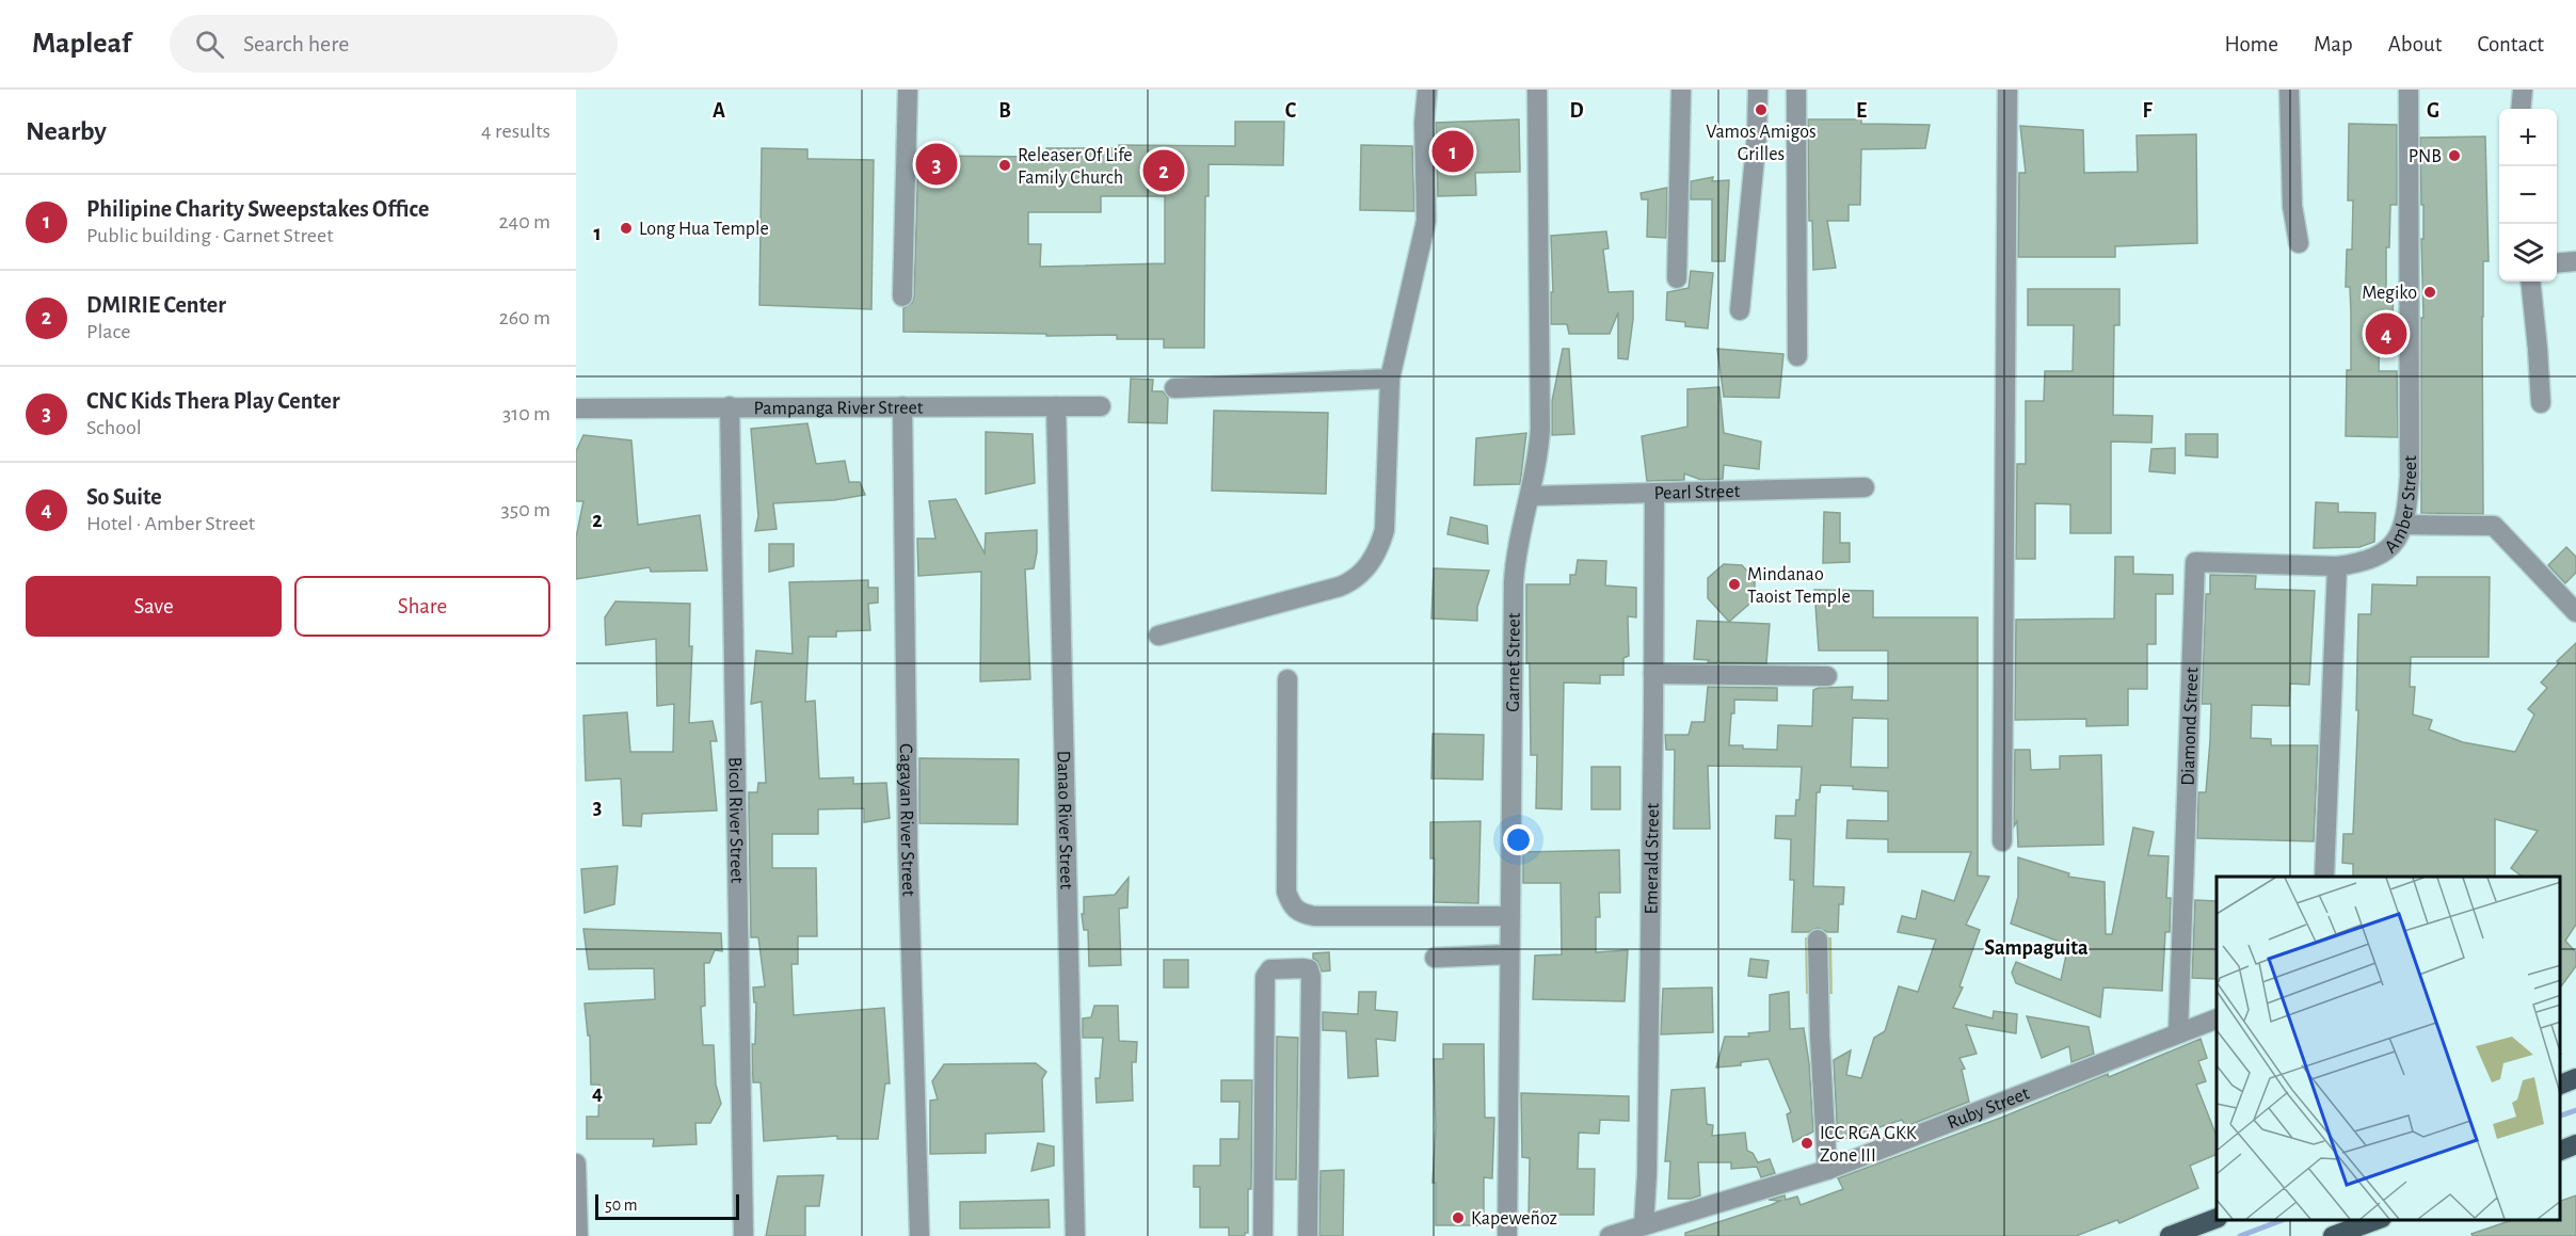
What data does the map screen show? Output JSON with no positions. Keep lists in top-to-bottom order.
{
  "streets": {
    "street": [
      "Pampanga River Street",
      "Pearl Street",
      "Amber Street",
      "Garnet Street",
      "Diamond Street",
      "Bicol River Street",
      "Cagayan River Street",
      "Danao River Street",
      "Emerald Street",
      "Ruby Street"
    ]
  },
  "crossings": [
    ["Pampanga River Street", "Bicol River Street"],
    ["Pampanga River Street", "Cagayan River Street"],
    ["Pampanga River Street", "Danao River Street"],
    ["Pearl Street", "Garnet Street"],
    ["Pearl Street", "Emerald Street"],
    ["Amber Street", "Diamond Street"],
    ["Diamond Street", "Ruby Street"],
    ["Emerald Street", "Ruby Street"]
  ],
  "districts": ["Sampaguita"],
  "places": [
    "Vamos Amigos Grilles",
    "PNB",
    "Releaser Of Life Family Church",
    "Long Hua Temple",
    "Megiko",
    "Mindanao Taoist Temple",
    "ICC RGA GKK Zone III",
    "Kapeweñoz"
  ],
  "scale_bar": "50 m",
  "page": {
    "header": "Mapleaf",
    "search": "Search here",
    "nav": [
      "Home",
      "Map",
      "About",
      "Contact"
    ],
    "heading": ["Nearby", "4 results"],
    "map_buttons": ["+", "−"],
    "pins": [
      "1",
      "3",
      "2",
      "4"
    ],
    "list": [
      {
        "mark": "1",
        "name": "Philipine Charity Sweepstakes Office",
        "note": "Public building · Garnet Street",
        "value": "240 m"
      },
      {
        "mark": "2",
        "name": "DMIRIE Center",
        "note": "Place",
        "value": "260 m"
      },
      {
        "mark": "3",
        "name": "CNC Kids Thera Play Center",
        "note": "School",
        "value": "310 m"
      },
      {
        "mark": "4",
        "name": "So Suite",
        "note": "Hotel · Amber Street",
        "value": "350 m"
      }
    ],
    "buttons": ["Save", "Share"],
    "scale": "50 m"
  },
  "grid": {
    "columns": [
      "A",
      "B",
      "C",
      "D",
      "E",
      "F",
      "G"
    ],
    "rows": [
      "1",
      "2",
      "3",
      "4"
    ]
  }
}
